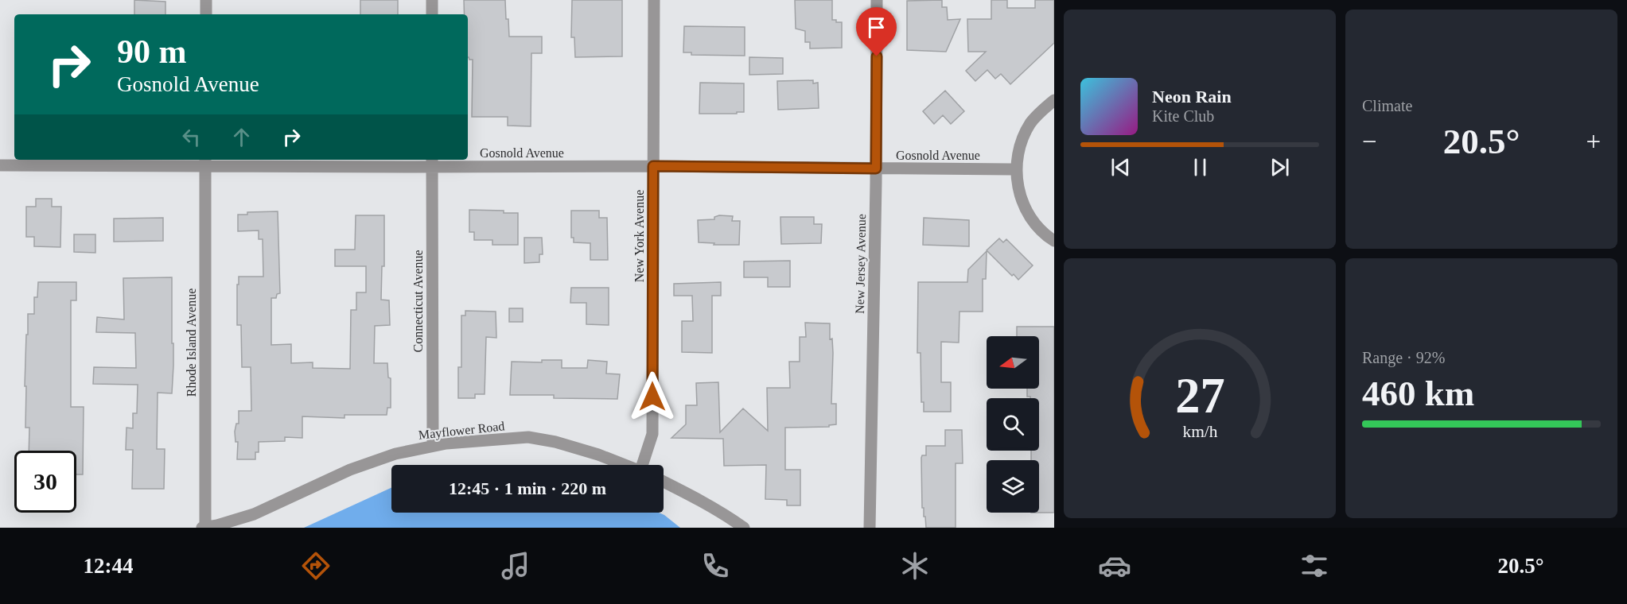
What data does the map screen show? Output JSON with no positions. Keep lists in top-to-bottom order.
{
  "streets": {
    "street": [
      "Gosnold Avenue",
      "New York Avenue",
      "New Jersey Avenue",
      "Connecticut Avenue",
      "Rhode Island Avenue",
      "Mayflower Road"
    ]
  },
  "crossings": [
    ["Gosnold Avenue", "New York Avenue"],
    ["Gosnold Avenue", "New Jersey Avenue"],
    ["Gosnold Avenue", "Connecticut Avenue"],
    ["Gosnold Avenue", "Rhode Island Avenue"],
    ["Connecticut Avenue", "Mayflower Road"],
    ["Rhode Island Avenue", "Mayflower Road"]
  ],
  "north": "left",
  "page": {
    "tile": [
      "Climate",
      ["Range · 92%", "460 km"]
    ],
    "turn": ["90 m", "Gosnold Avenue"],
    "song": ["Neon Rain", "Kite Club"],
    "heat": ["−", "20.5°", "+"],
    "limit": "30",
    "trip": "12:45 · 1 min · 220 m",
    "tabs": ["12:44", "20.5°"],
    "gauge": ["27", "km/h"]
  }
}
